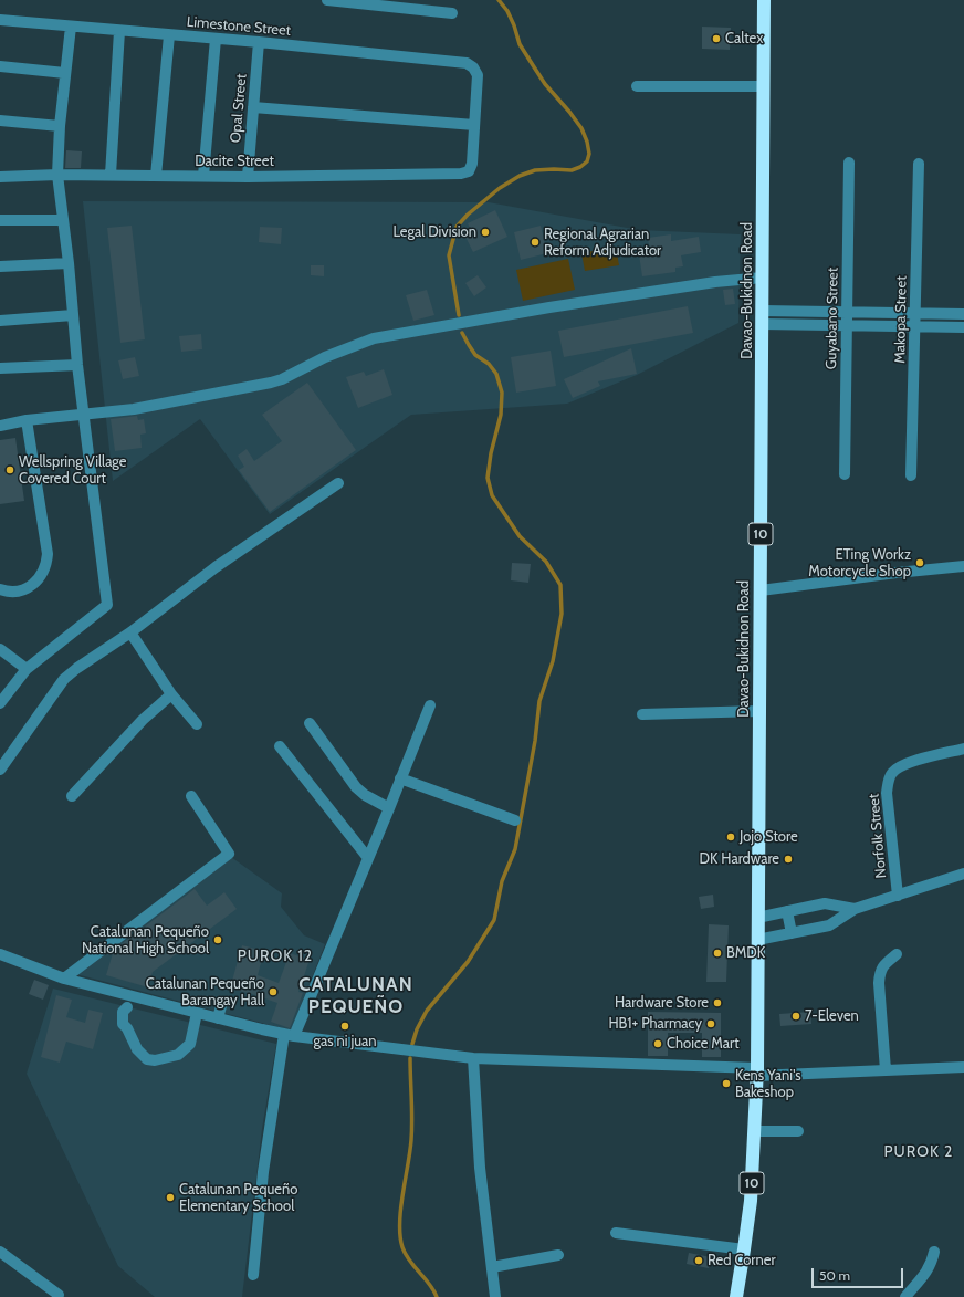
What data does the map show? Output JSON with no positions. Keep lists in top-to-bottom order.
{
  "streets": {
    "highway": ["Davao-Bukidnon Road", "10"],
    "street": [
      "Limestone Street",
      "Opal Street",
      "Dacite Street",
      "Guyabano Street",
      "Makopa Street",
      "Norfolk Street"
    ]
  },
  "crossings": [
    ["Limestone Street", "Opal Street"],
    ["Limestone Street", "Dacite Street"],
    ["Opal Street", "Dacite Street"]
  ],
  "districts": ["PUROK 12", "CATALUNAN PEQUEÑO", "PUROK 2"],
  "places": [
    "Caltex",
    "Legal Division",
    "Regional Agrarian Reform Adjudicator",
    "Wellspring Village Covered Court",
    "ETing Workz Motorcycle Shop",
    "Jojo Store",
    "DK Hardware",
    "Catalunan Pequeño National High School",
    "BMDK",
    "Catalunan Pequeño Barangay Hall",
    "Hardware Store",
    "7-Eleven",
    "HB1+ Pharmacy",
    "gas ni juan",
    "Choice Mart",
    "Kens Yani's Bakeshop",
    "Catalunan Pequeño Elementary School",
    "Red Corner"
  ],
  "scale_bar": "50 m"
}
